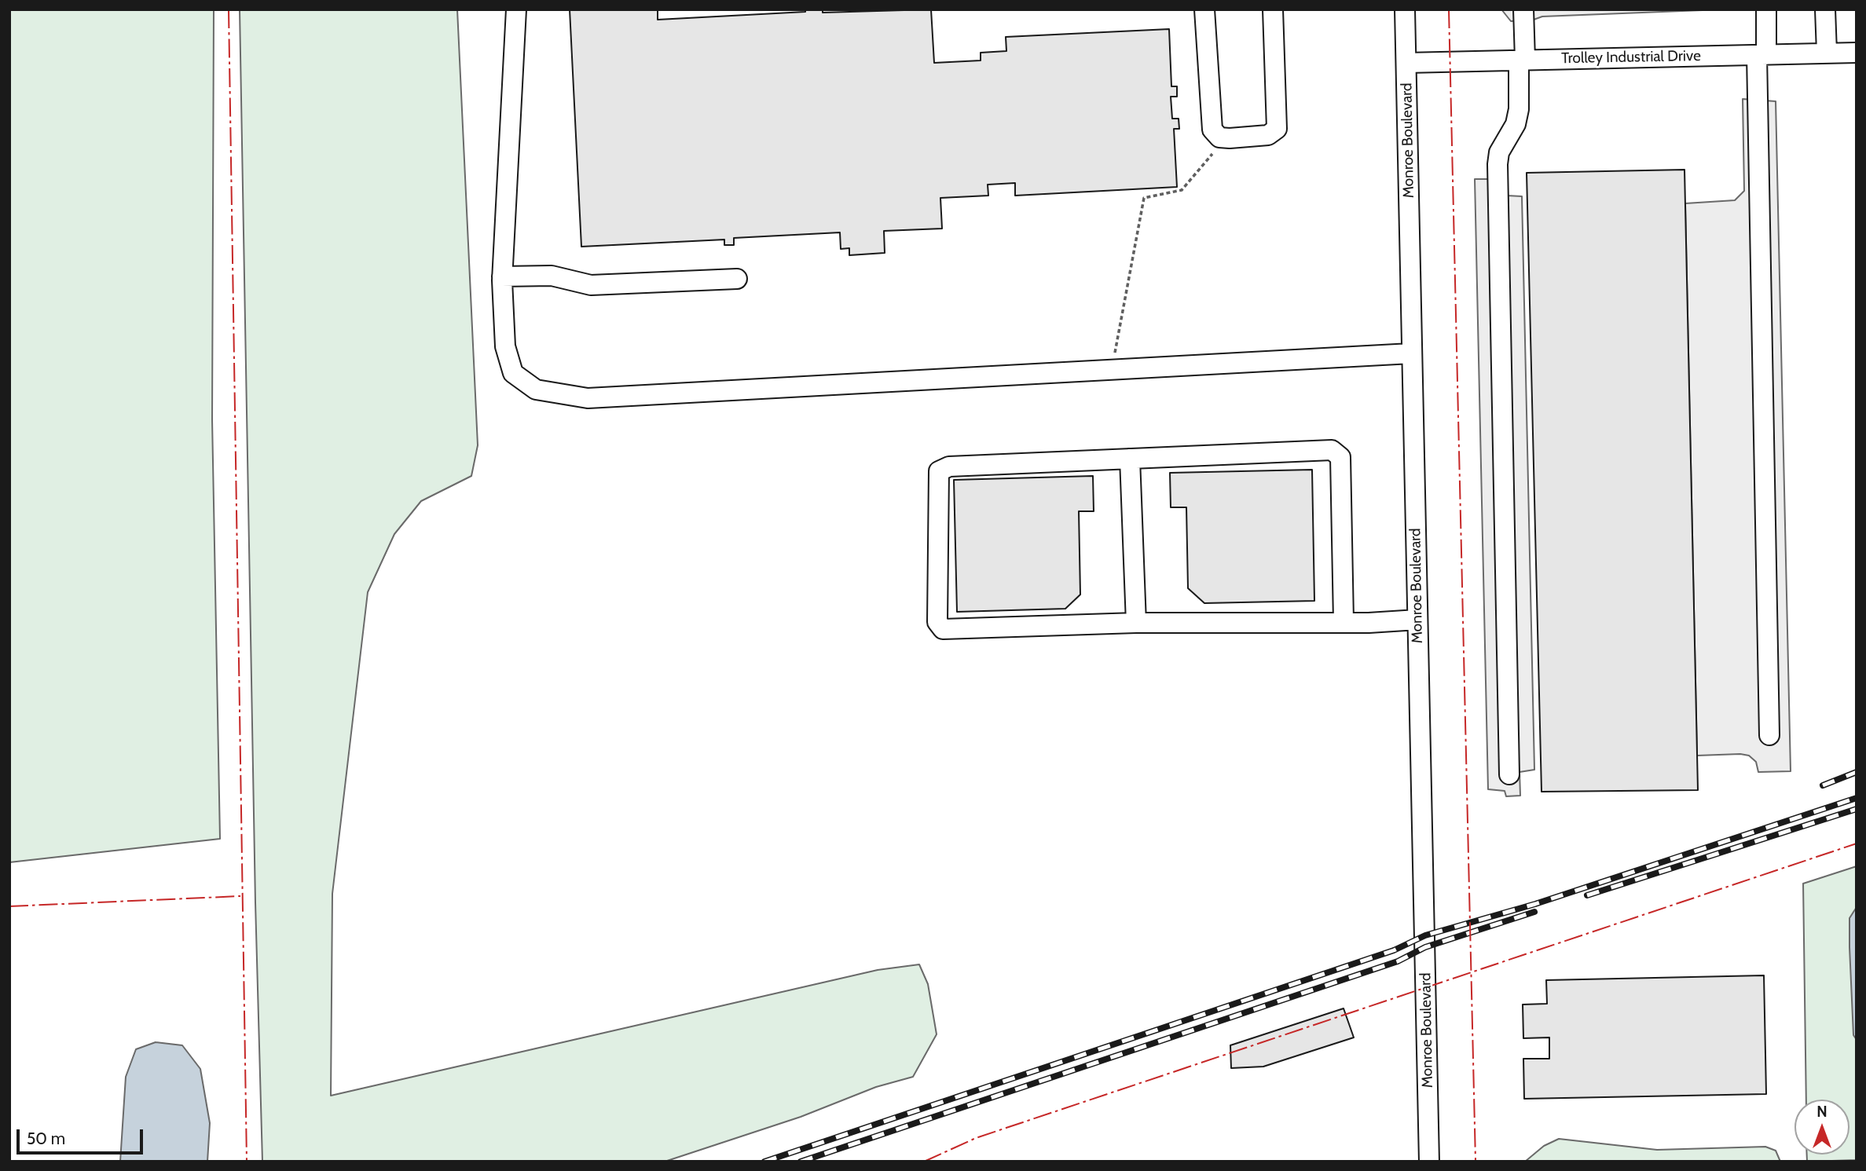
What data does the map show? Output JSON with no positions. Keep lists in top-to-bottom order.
{
  "streets": {
    "street": ["Trolley Industrial Drive", "Monroe Boulevard"]
  },
  "crossings": [
    ["Trolley Industrial Drive", "Monroe Boulevard"]
  ],
  "scale_bar": "50 m",
  "north": "top"
}
